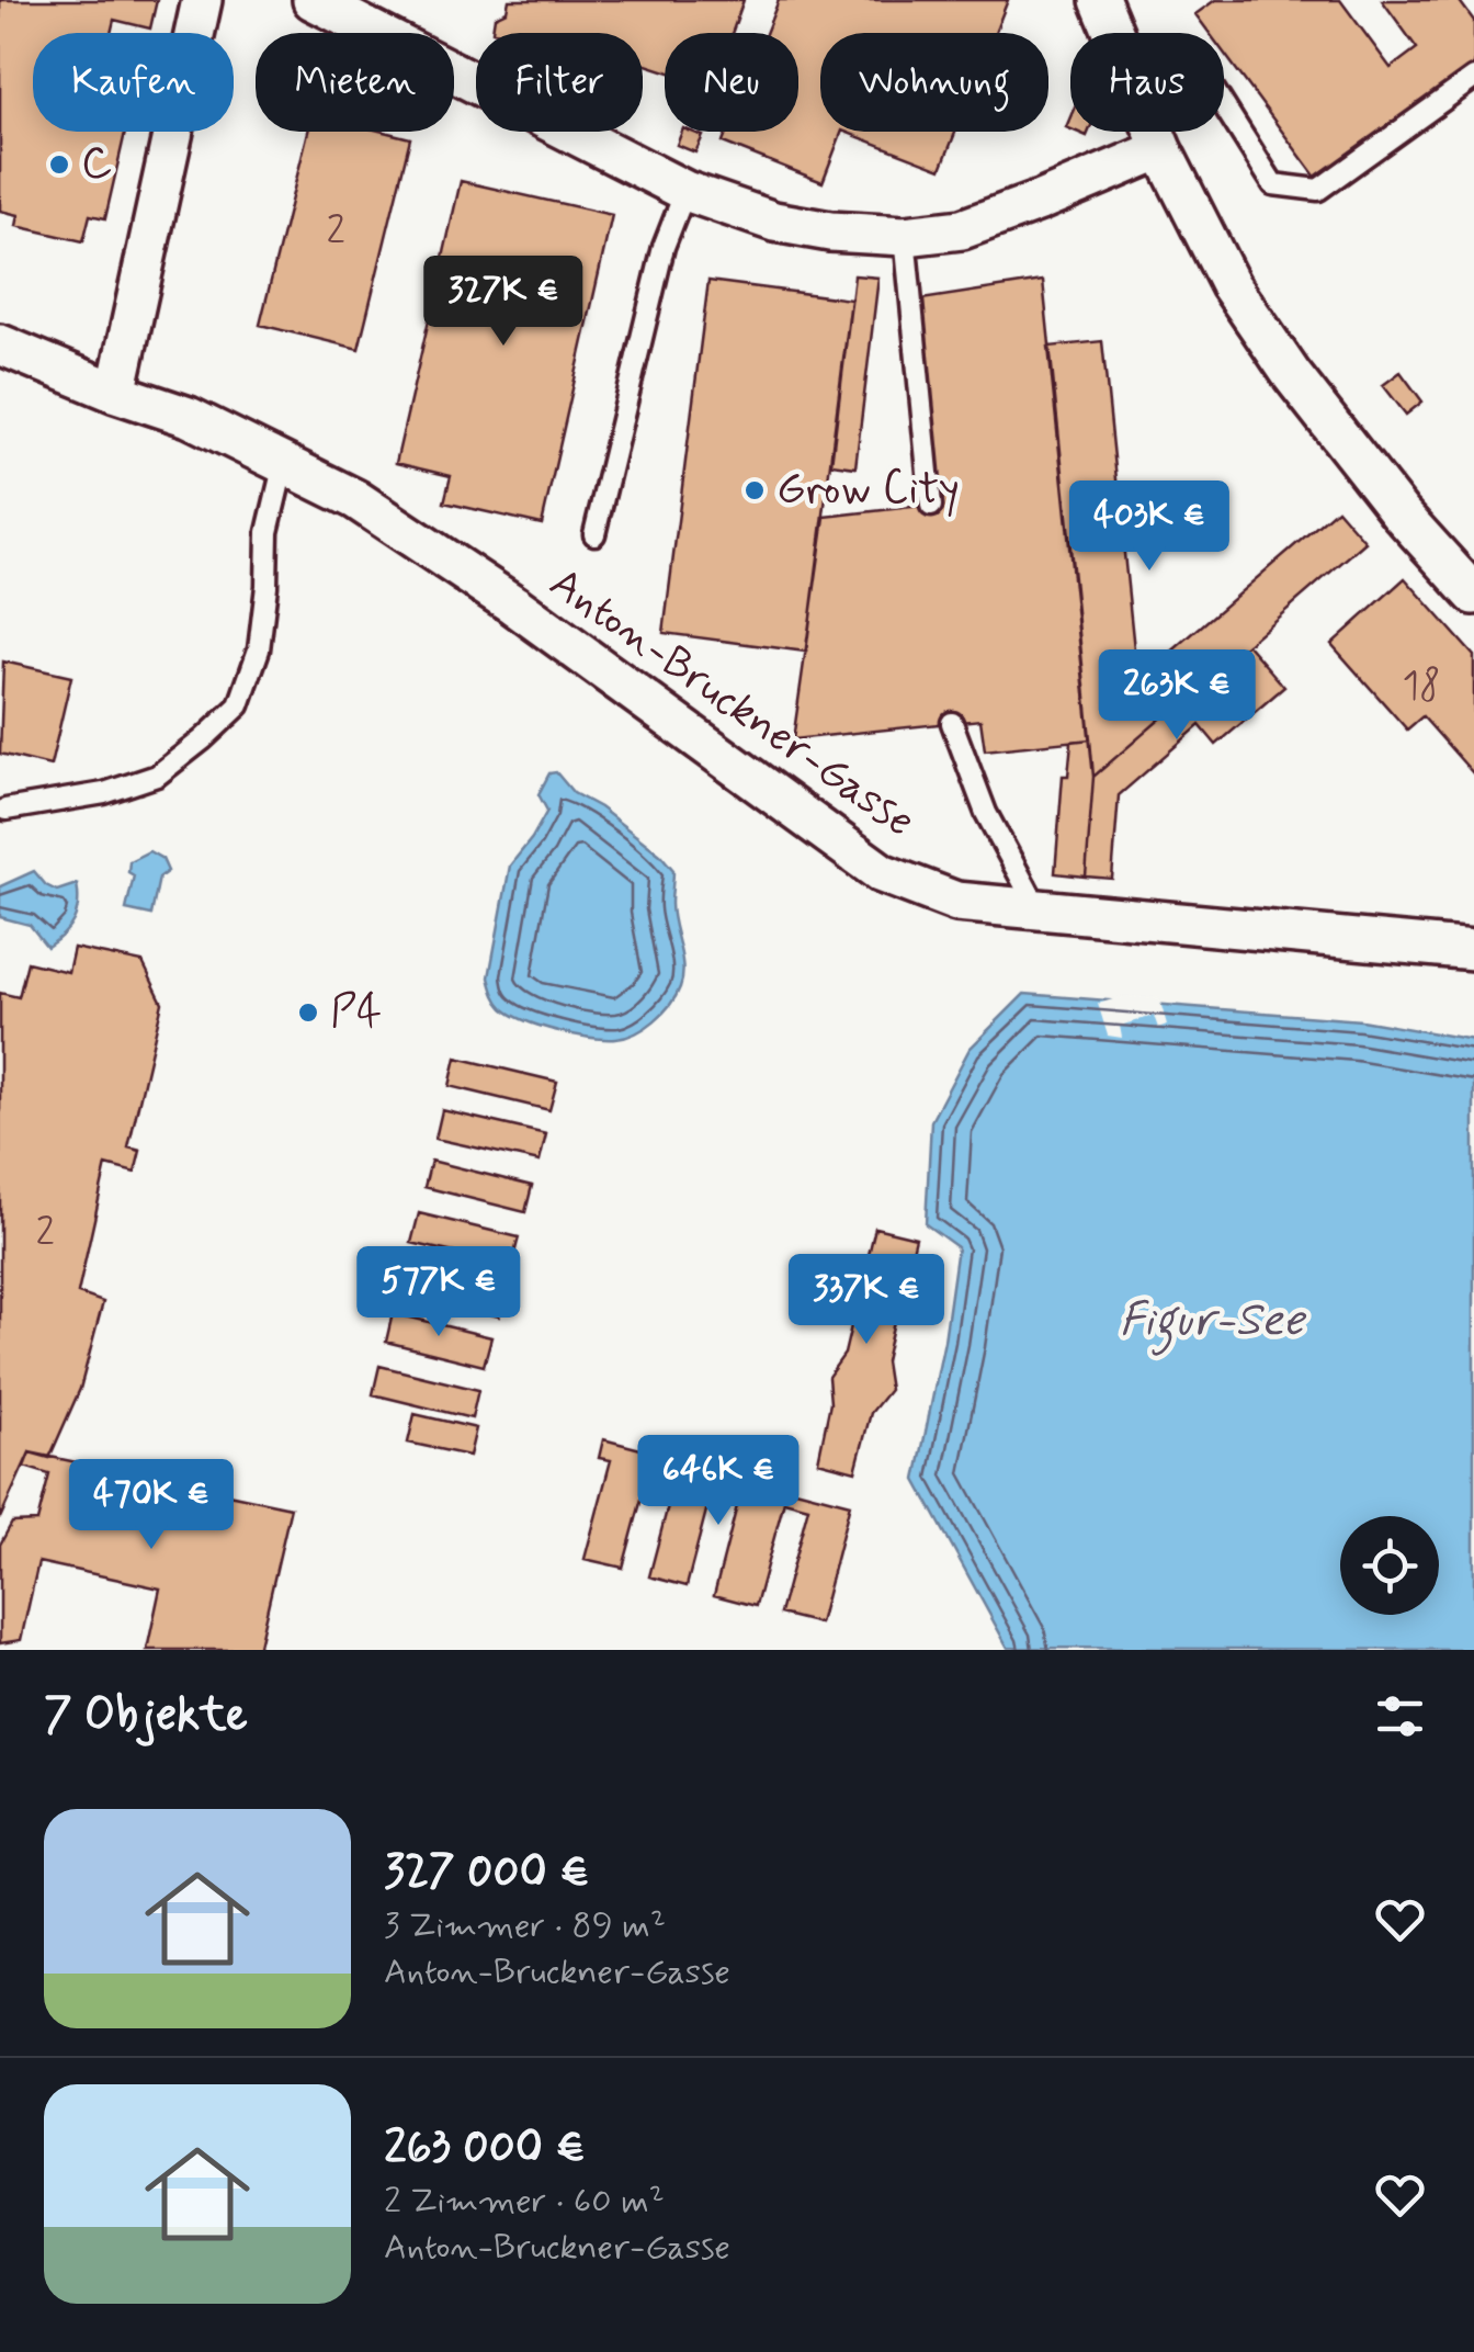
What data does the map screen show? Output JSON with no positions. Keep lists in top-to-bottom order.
{
  "streets": {
    "street": ["Anton-Bruckner-Gasse"]
  },
  "water": ["Figur-See"],
  "places": ["C", "Grow City", "P4"],
  "house_numbers": ["2", "18", "2"],
  "page": {
    "chip": [
      "Kaufen",
      "Mieten",
      "Filter",
      "Neu",
      "Wohnung",
      "Haus"
    ],
    "price": [
      "327K €",
      "403K €",
      "263K €",
      "577K €",
      "337K €",
      "646K €",
      "470K €"
    ],
    "heading": "7 Objekte",
    "list": [
      {
        "name": "327 000 €",
        "note": "3 Zimmer · 89 m² · Anton-Bruckner-Gasse"
      },
      {
        "name": "263 000 €",
        "note": "2 Zimmer · 60 m² · Anton-Bruckner-Gasse"
      }
    ]
  }
}
